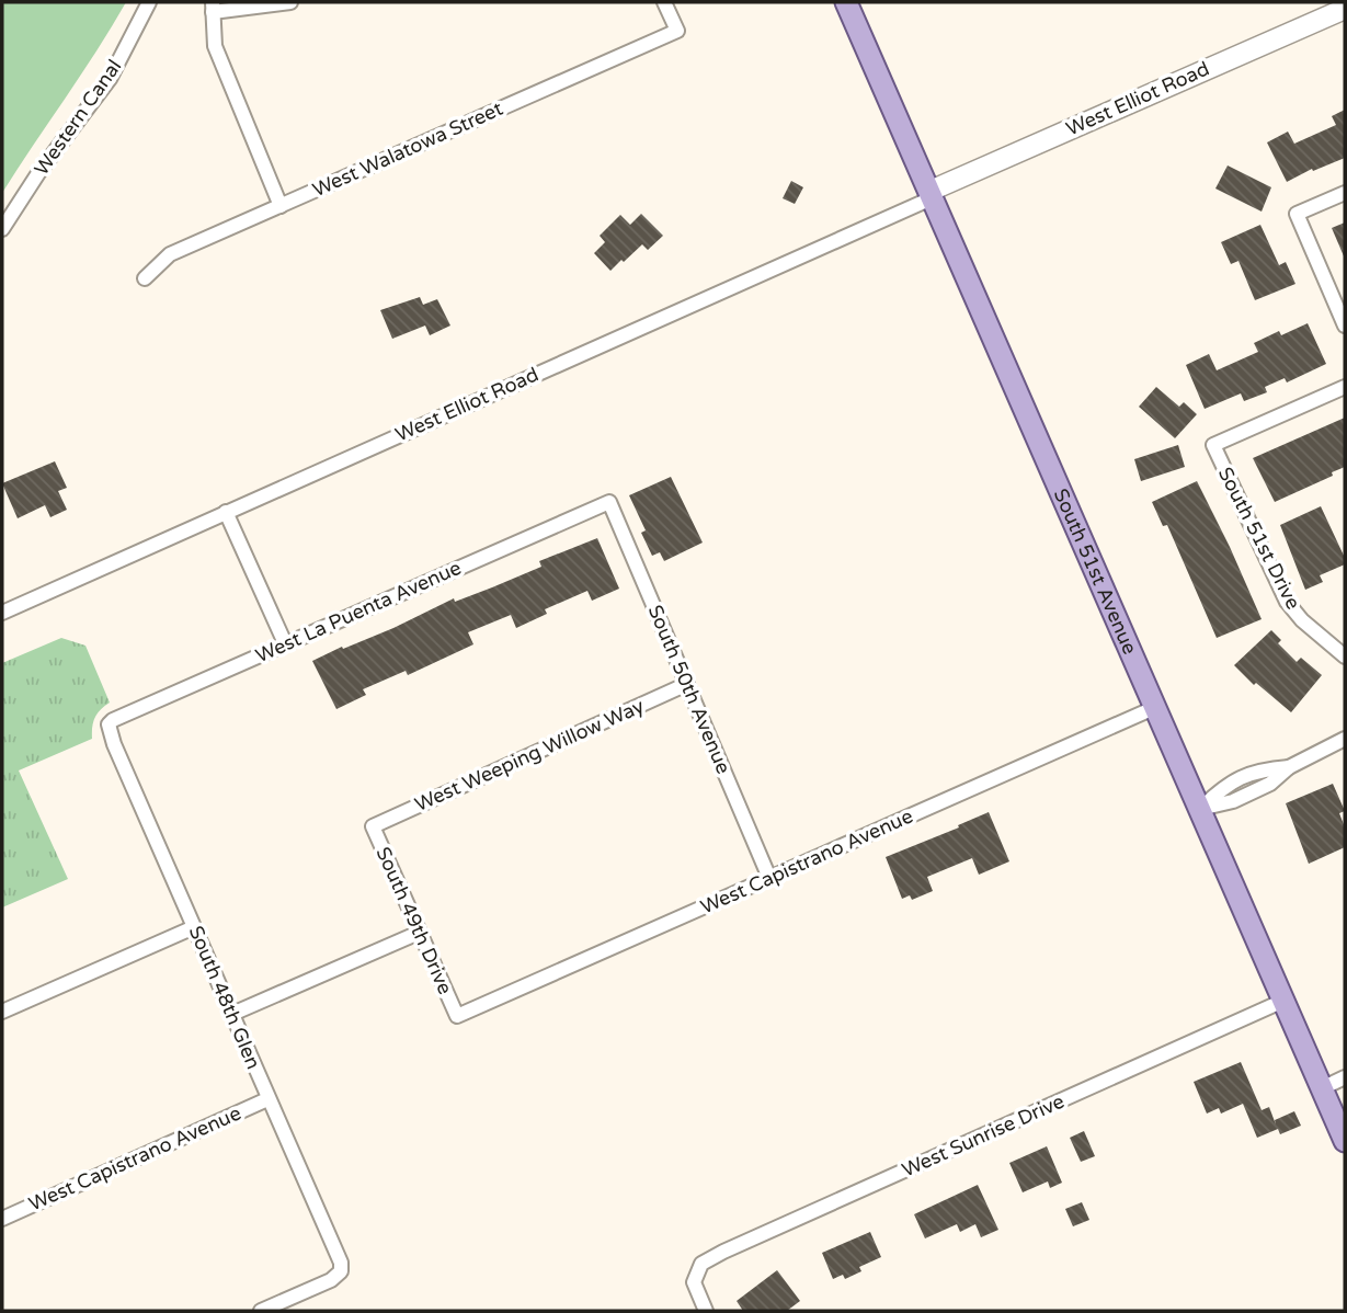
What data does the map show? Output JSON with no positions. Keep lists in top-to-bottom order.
{
  "streets": {
    "main road": ["West Elliot Road", "South 51st Avenue"],
    "street": [
      "Western Canal",
      "West Walatowa Street",
      "South 51st Drive",
      "West La Puenta Avenue",
      "South 50th Avenue",
      "West Weeping Willow Way",
      "West Capistrano Avenue",
      "South 49th Drive",
      "South 48th Glen",
      "West Sunrise Drive"
    ]
  },
  "crossings": [
    ["West Elliot Road", "South 51st Avenue"],
    ["South 51st Avenue", "West Capistrano Avenue"],
    ["South 51st Avenue", "West Sunrise Drive"],
    ["West La Puenta Avenue", "South 50th Avenue"],
    ["West La Puenta Avenue", "South 48th Glen"],
    ["South 50th Avenue", "West Weeping Willow Way"],
    ["South 50th Avenue", "West Capistrano Avenue"],
    ["West Weeping Willow Way", "South 49th Drive"],
    ["West Capistrano Avenue", "South 49th Drive"],
    ["West Capistrano Avenue", "South 48th Glen"]
  ]
}
